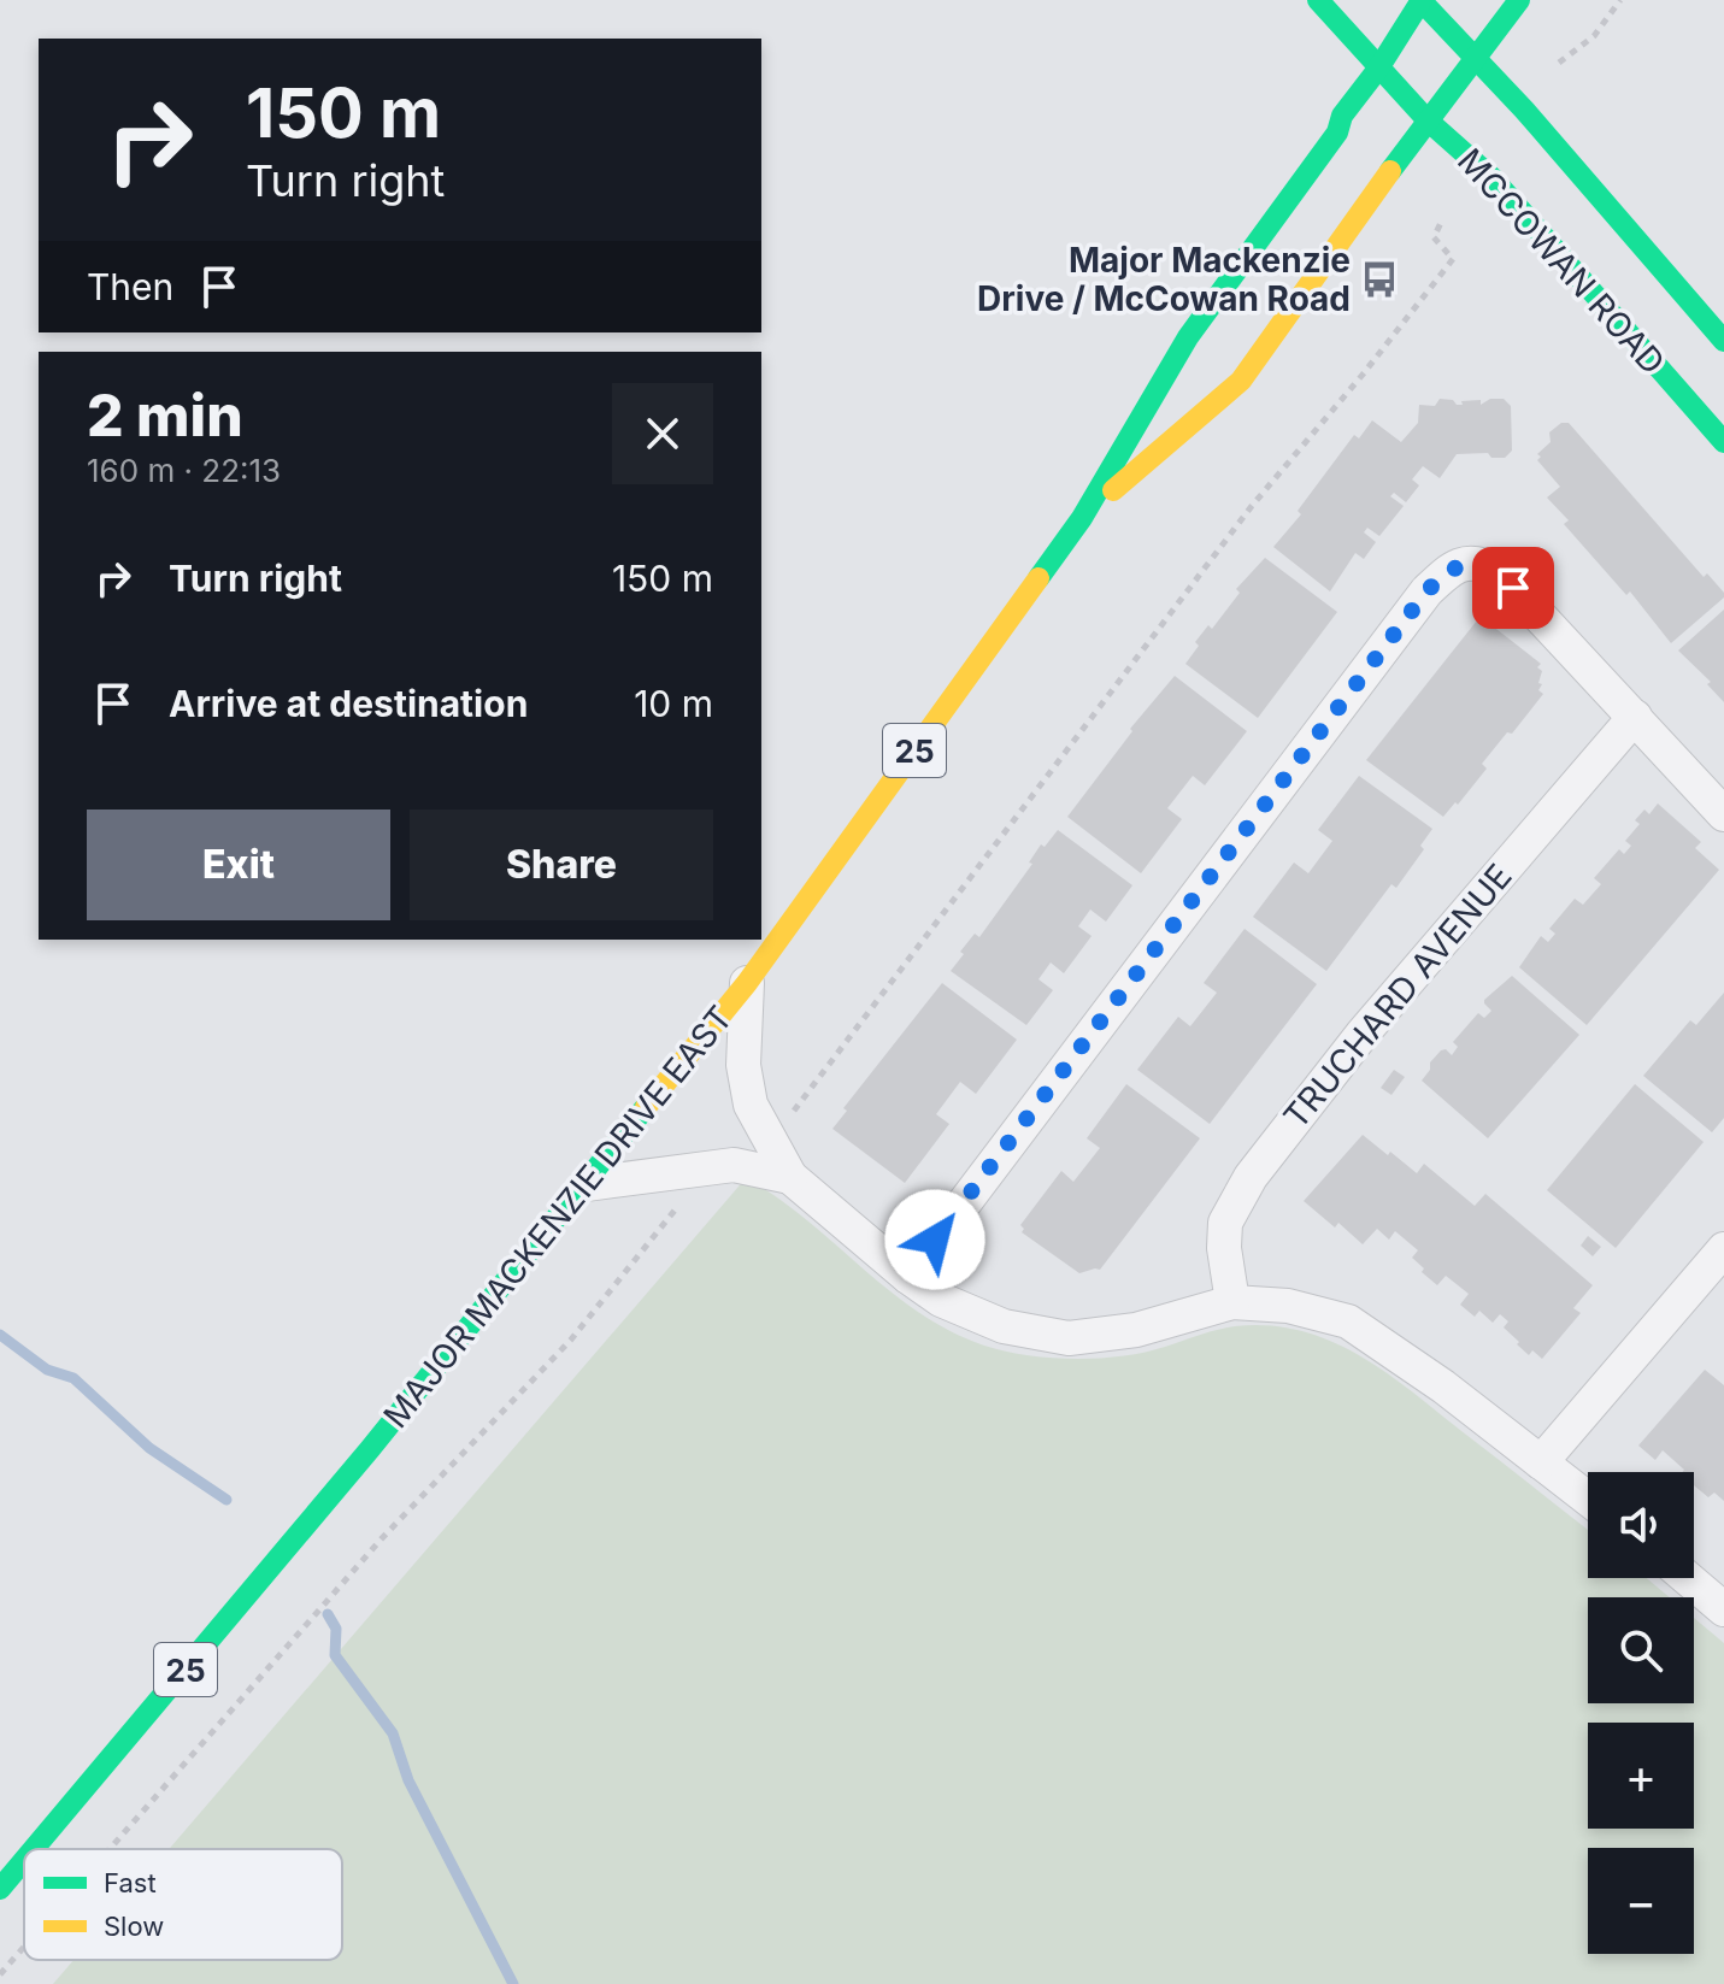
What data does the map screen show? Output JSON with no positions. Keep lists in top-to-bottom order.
{
  "streets": {
    "main road": ["MCCOWAN ROAD", "25", "MAJOR MACKENZIE DRIVE EAST"],
    "street": ["TRUCHARD AVENUE"]
  },
  "crossings": [
    ["MCCOWAN ROAD", "MAJOR MACKENZIE DRIVE EAST"]
  ],
  "places": {
    "bus stop": ["Major Mackenzie Drive / McCowan Road"]
  },
  "legend": ["Fast", "Slow"],
  "page": {
    "turn": ["150 m", "Turn right"],
    "then": "Then",
    "heading": ["2 min", "160 m · 22:13"],
    "list": [
      {
        "name": "Turn right",
        "value": "150 m"
      },
      {
        "name": "Arrive at destination",
        "value": "10 m"
      }
    ],
    "buttons": ["Exit", "Share"],
    "map_buttons": ["+", "−"]
  }
}
